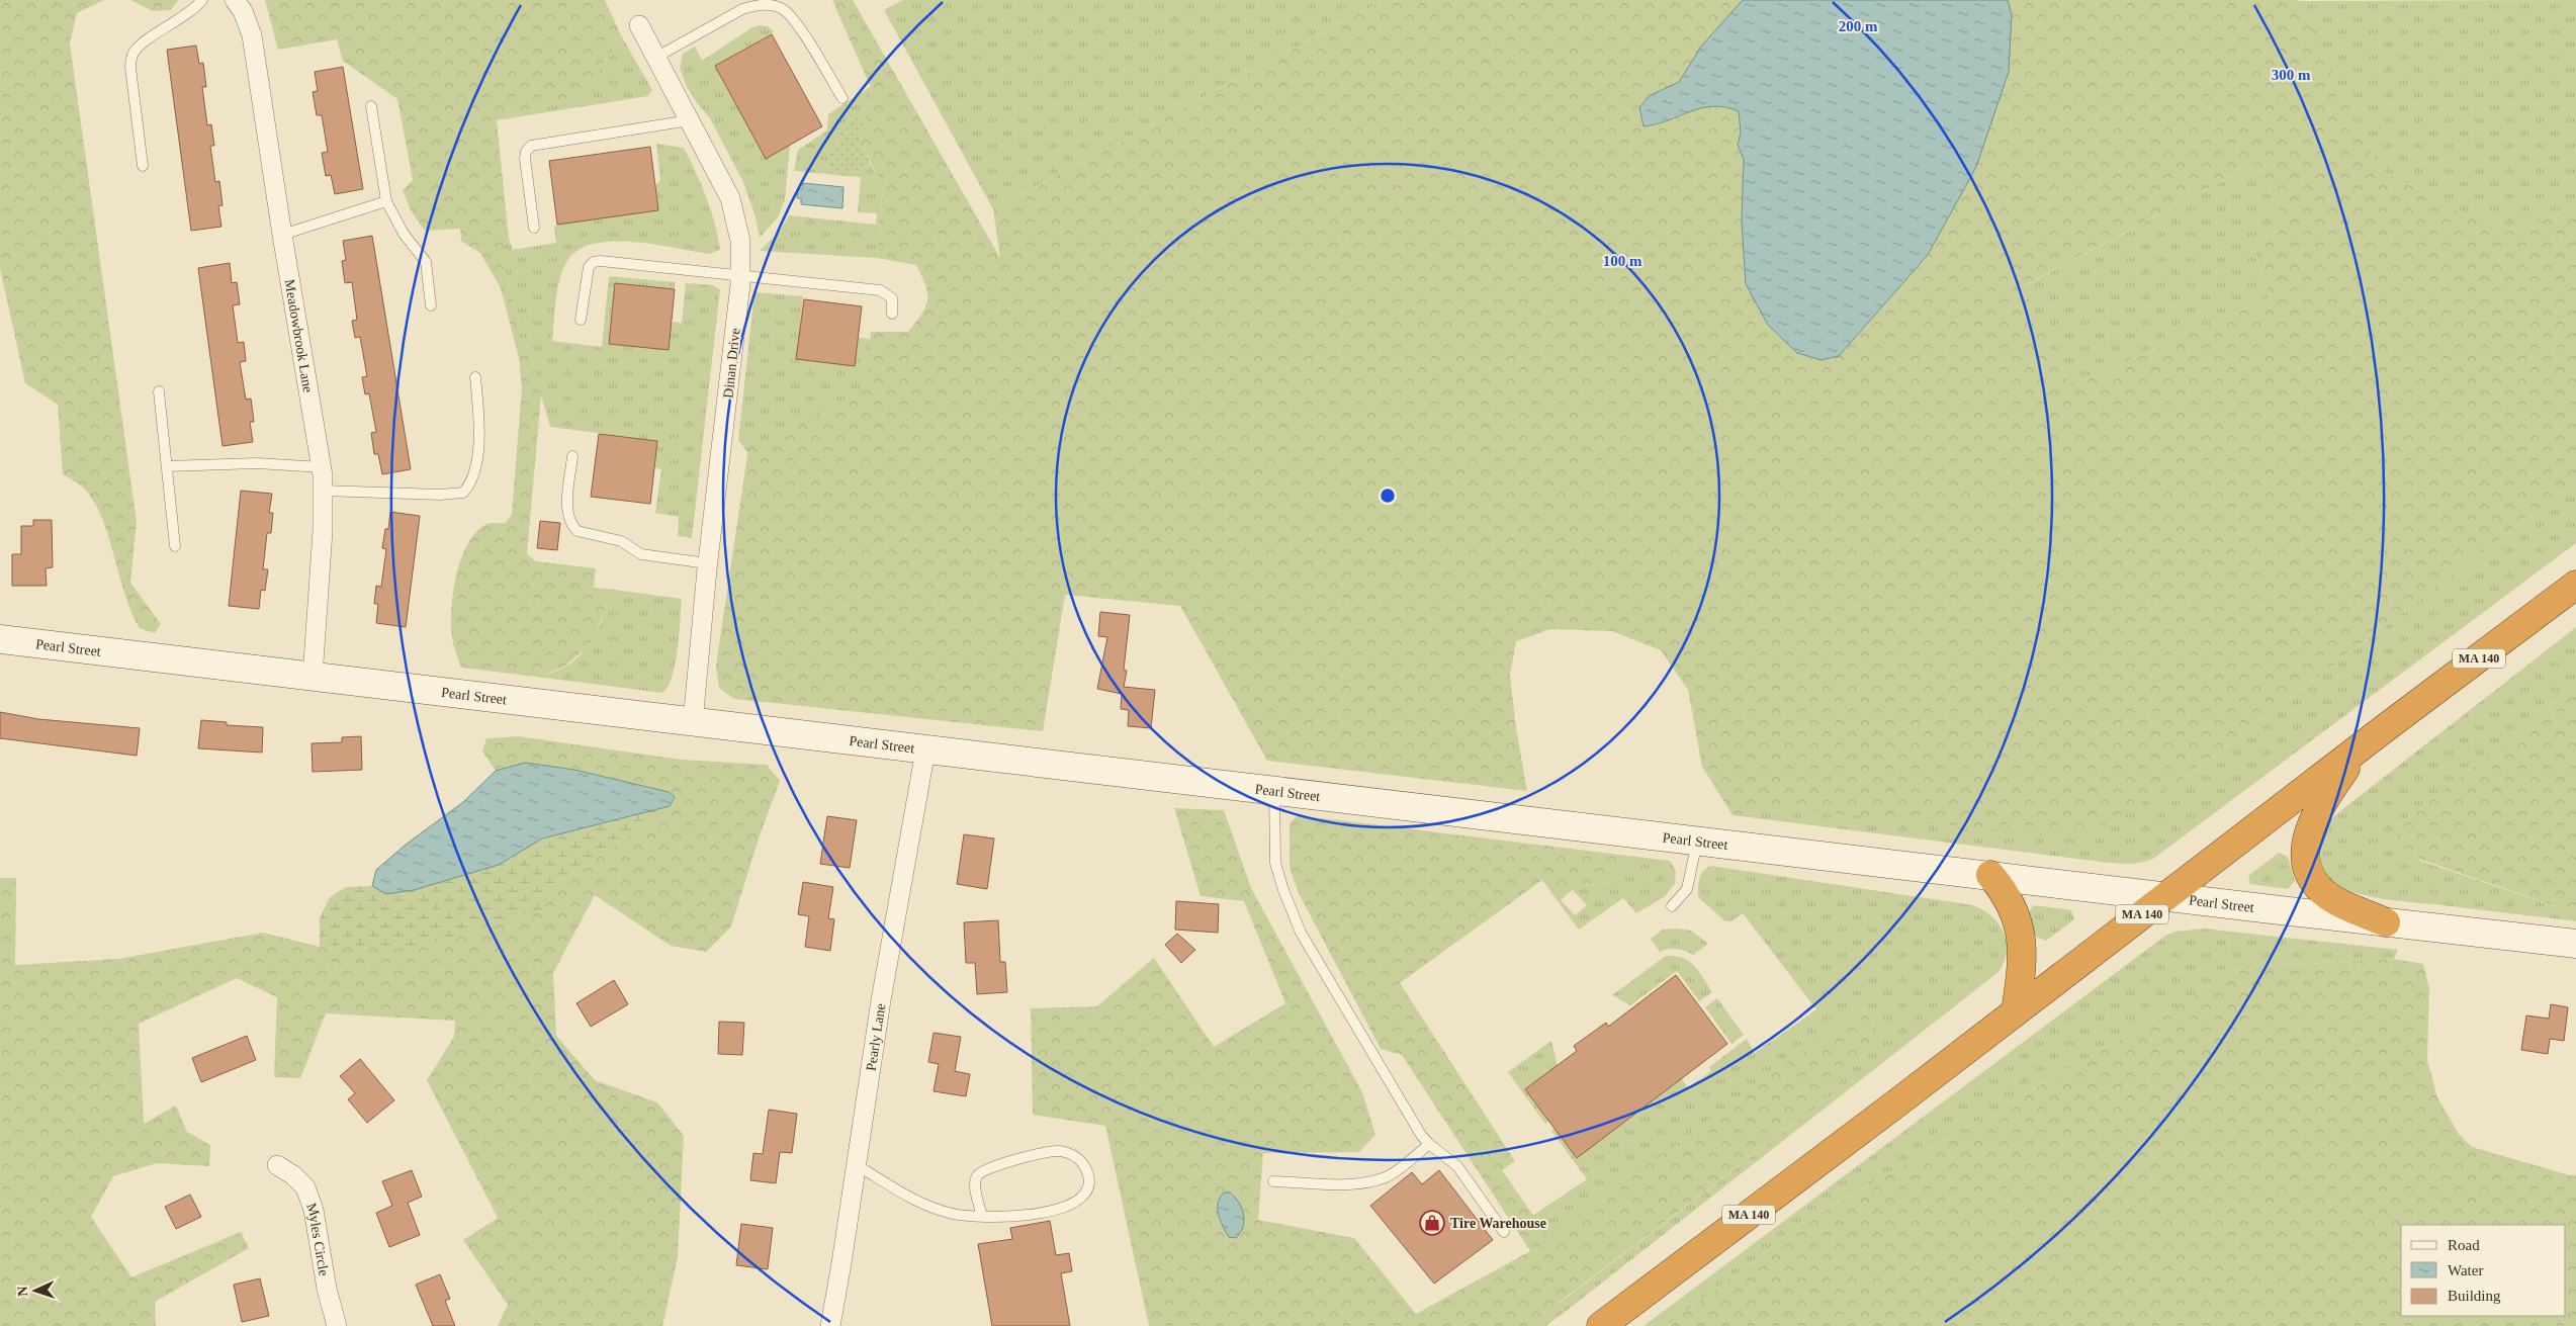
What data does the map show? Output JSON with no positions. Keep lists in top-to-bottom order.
{
  "streets": {
    "highway": ["MA 140"],
    "main road": ["Pearl Street"],
    "street": [
      "Meadowbrook Lane",
      "Dinan Drive",
      "Pearly Lane",
      "Myles Circle"
    ]
  },
  "crossings": [
    ["Meadowbrook Lane", "Pearl Street"],
    ["Dinan Drive", "Pearl Street"],
    ["Pearl Street", "MA 140"],
    ["Pearl Street", "Pearly Lane"]
  ],
  "places": {
    "shop": ["Tire Warehouse"]
  },
  "legend": ["Road", "Water", "Building"],
  "north": "left",
  "rings": ["200 m", "300 m", "100 m"]
}
